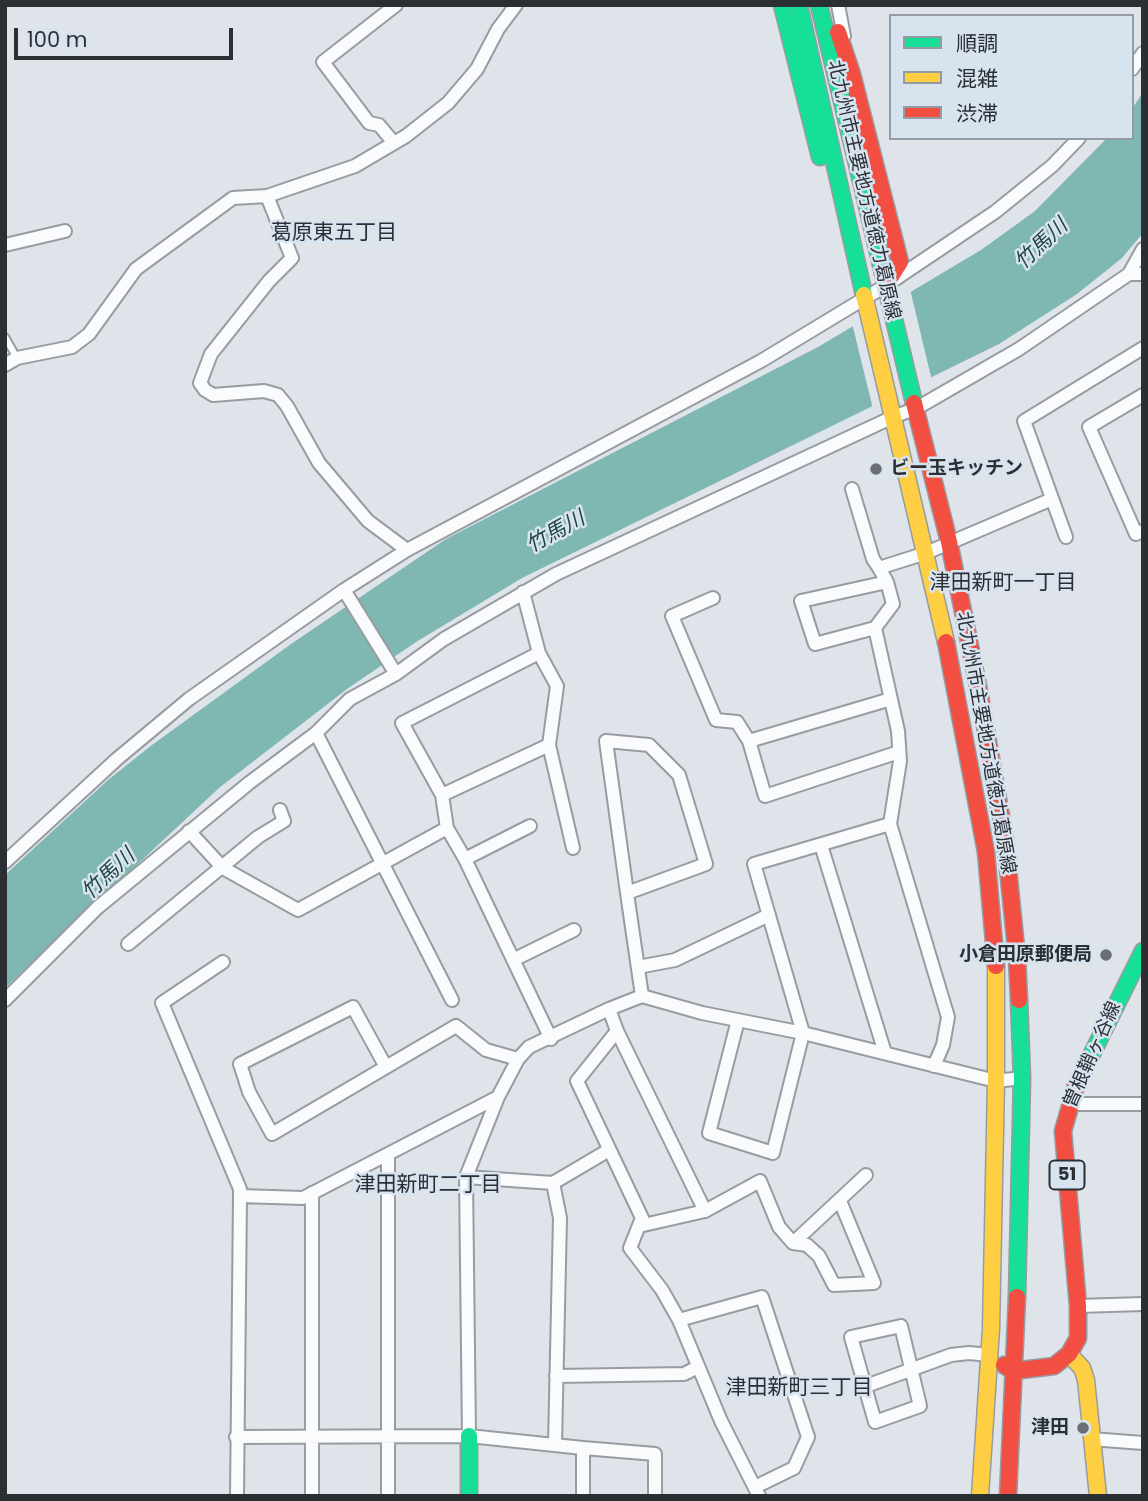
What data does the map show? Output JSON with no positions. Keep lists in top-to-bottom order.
{
  "streets": {
    "main road": ["北九州市主要地方道徳力葛原線", "曽根鞘ヶ谷線", "51"]
  },
  "districts": [
    "葛原東五丁目",
    "津田新町一丁目",
    "津田新町二丁目",
    "津田新町三丁目"
  ],
  "water": ["竹馬川"],
  "places": ["ビー玉キッチン", "小倉田原郵便局", "津田"],
  "legend": ["順調", "混雑", "渋滞"],
  "scale_bar": "100 m"
}
